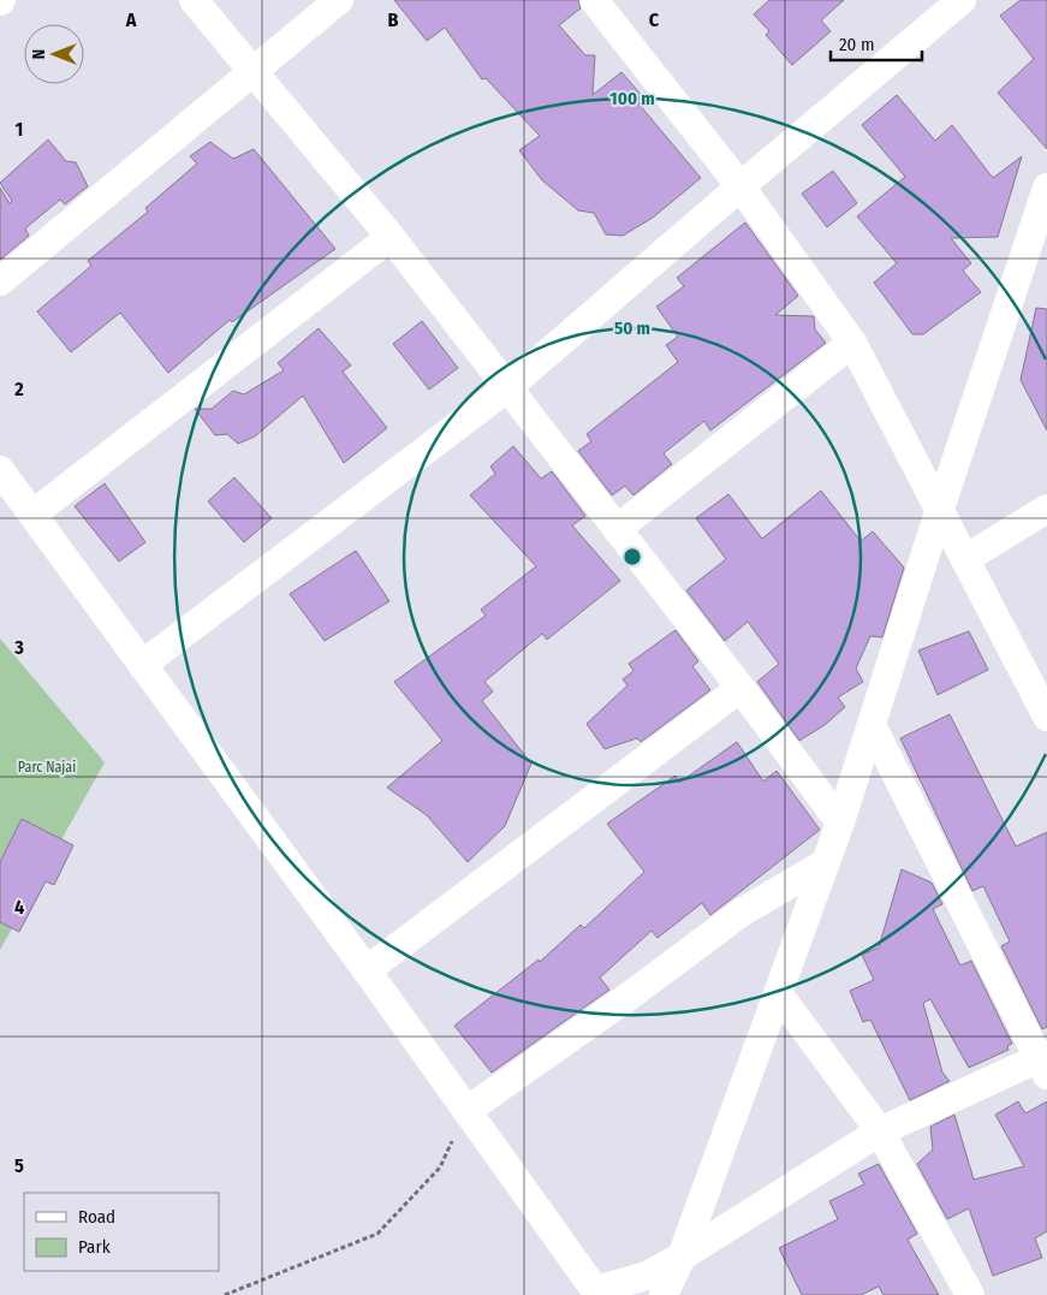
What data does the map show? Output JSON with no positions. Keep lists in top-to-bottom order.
{
  "parks": ["Parc Najai"],
  "legend": ["Road", "Park"],
  "scale_bar": "20 m",
  "north": "left",
  "grid": {
    "columns": ["A", "B", "C"],
    "rows": [
      "1",
      "2",
      "3",
      "4",
      "5"
    ]
  },
  "rings": ["100 m", "50 m"]
}
